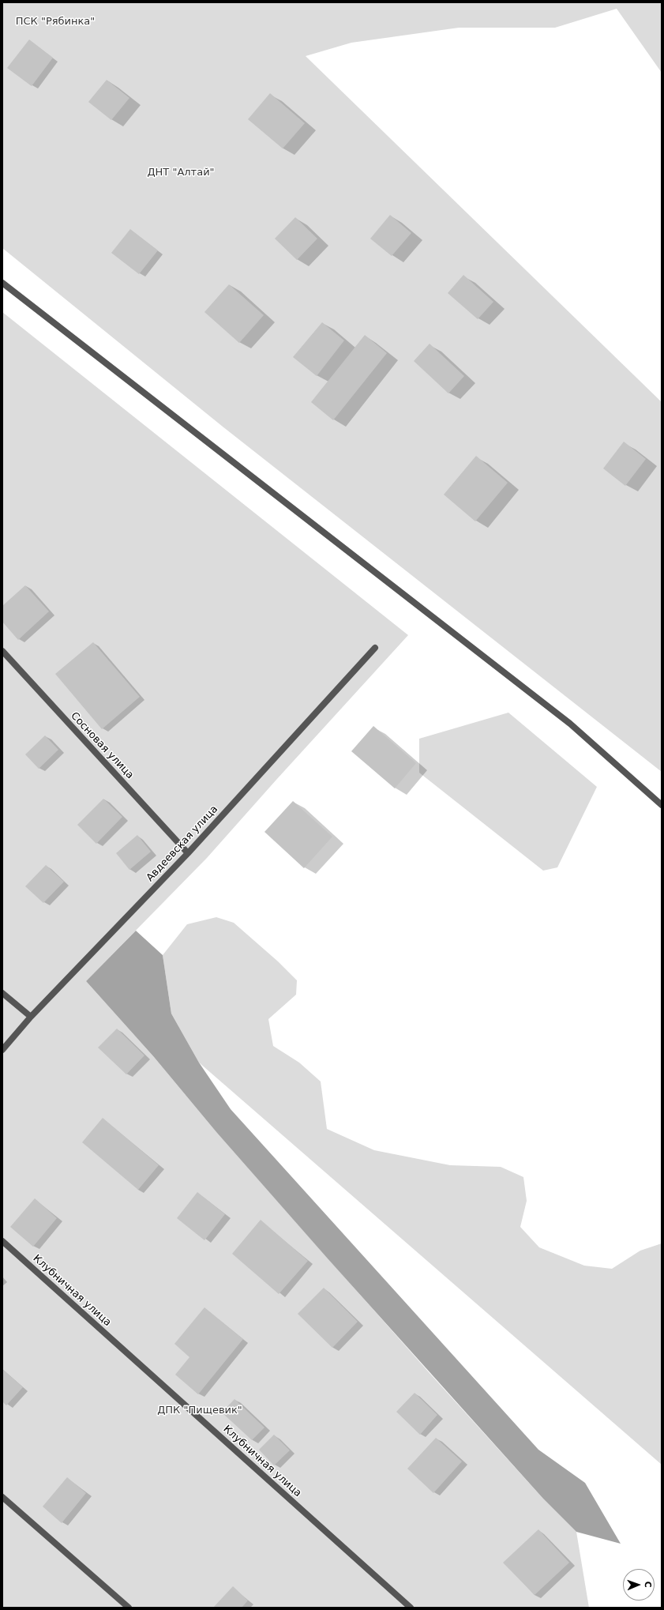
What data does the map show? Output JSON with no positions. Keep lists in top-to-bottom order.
{
  "streets": {
    "street": ["Сосновая улица", "Авдеевская улица", "Клубничная улица"]
  },
  "crossings": [
    ["Сосновая улица", "Авдеевская улица"]
  ],
  "parks": ["ПСК \"Рябинка\"", "ДНТ \"Алтай\"", "ДПК \"Пищевик\""],
  "north": "right"
}
